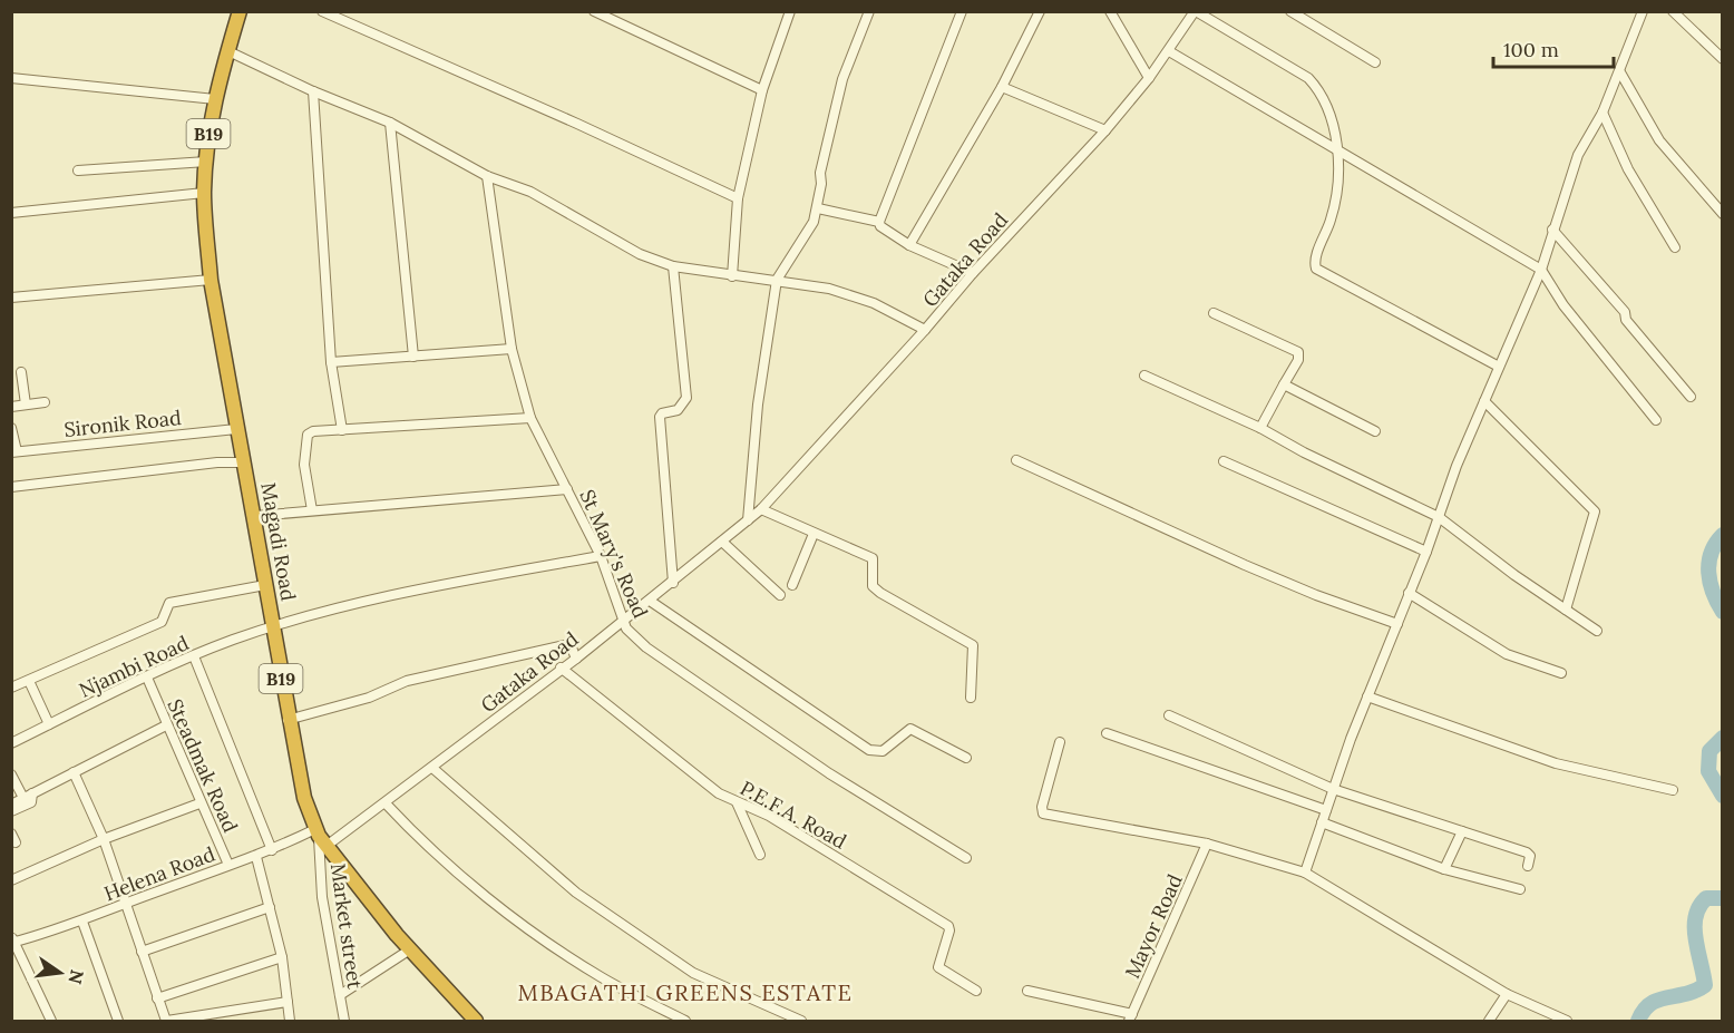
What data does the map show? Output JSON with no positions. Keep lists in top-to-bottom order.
{
  "streets": {
    "highway": ["B19", "Magadi Road"],
    "street": [
      "Gataka Road",
      "Sironik Road",
      "St Mary's Road",
      "Njambi Road",
      "Steadmak Road",
      "P.E.F.A. Road",
      "Helena Road",
      "Market street",
      "Mayor Road"
    ]
  },
  "crossings": [
    ["Gataka Road", "Magadi Road"],
    ["Gataka Road", "St Mary's Road"],
    ["Gataka Road", "P.E.F.A. Road"],
    ["Gataka Road", "Helena Road"],
    ["Gataka Road", "Market street"],
    ["Sironik Road", "Magadi Road"],
    ["Magadi Road", "Njambi Road"],
    ["Magadi Road", "Helena Road"],
    ["Magadi Road", "Market street"],
    ["St Mary's Road", "Njambi Road"],
    ["Njambi Road", "Steadmak Road"],
    ["Steadmak Road", "Helena Road"],
    ["Helena Road", "Market street"]
  ],
  "districts": ["MBAGATHI GREENS ESTATE"],
  "scale_bar": "100 m",
  "north": "right"
}
